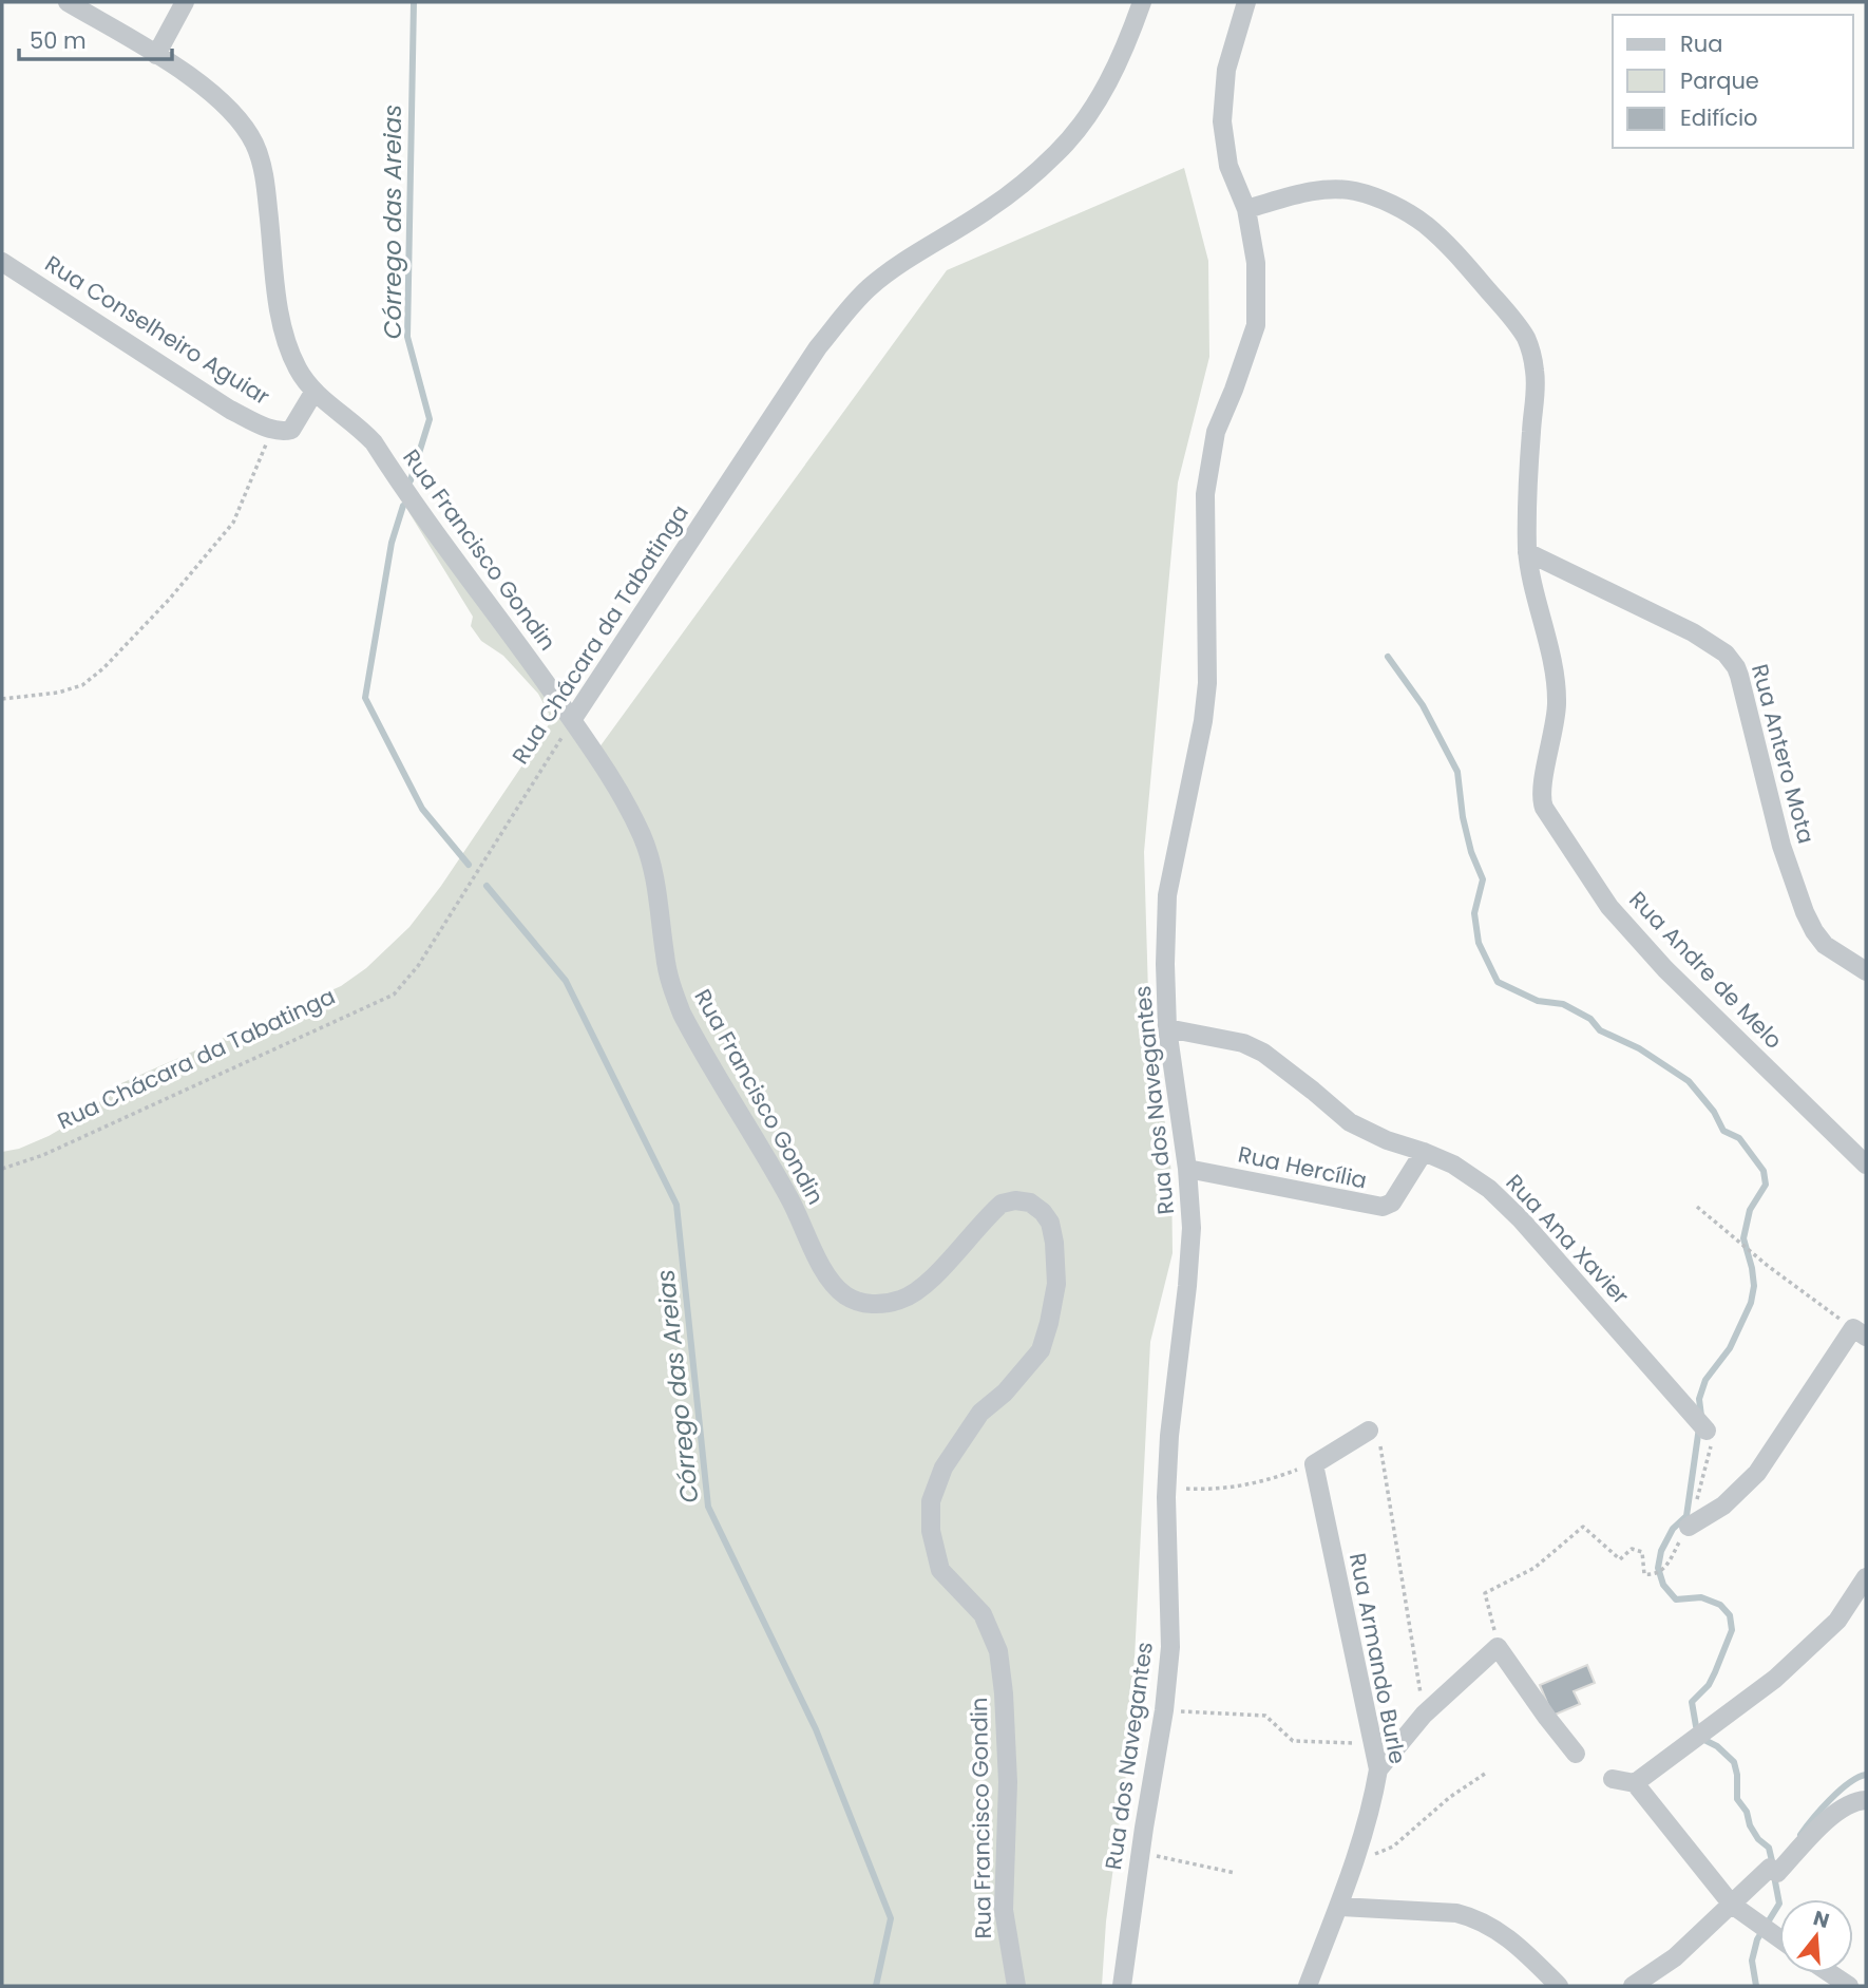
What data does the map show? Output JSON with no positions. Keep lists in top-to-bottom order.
{
  "streets": {
    "street": [
      "Rua Conselheiro Aguiar",
      "Rua Francisco Gondin",
      "Rua Chácara da Tabatinga",
      "Rua Antero Mota",
      "Rua Andre de Melo",
      "Rua dos Navegantes",
      "Rua Hercília",
      "Rua Ana Xavier",
      "Rua Armando Burle"
    ]
  },
  "crossings": [
    ["Rua Conselheiro Aguiar", "Rua Francisco Gondin"],
    ["Rua Francisco Gondin", "Rua Chácara da Tabatinga"],
    ["Rua Antero Mota", "Rua Andre de Melo"],
    ["Rua Andre de Melo", "Rua dos Navegantes"],
    ["Rua dos Navegantes", "Rua Hercília"],
    ["Rua dos Navegantes", "Rua Ana Xavier"],
    ["Rua Hercília", "Rua Ana Xavier"]
  ],
  "water": ["Córrego das Areias"],
  "legend": ["Rua", "Parque", "Edifício"],
  "scale_bar": "50 m",
  "north": "top"
}
